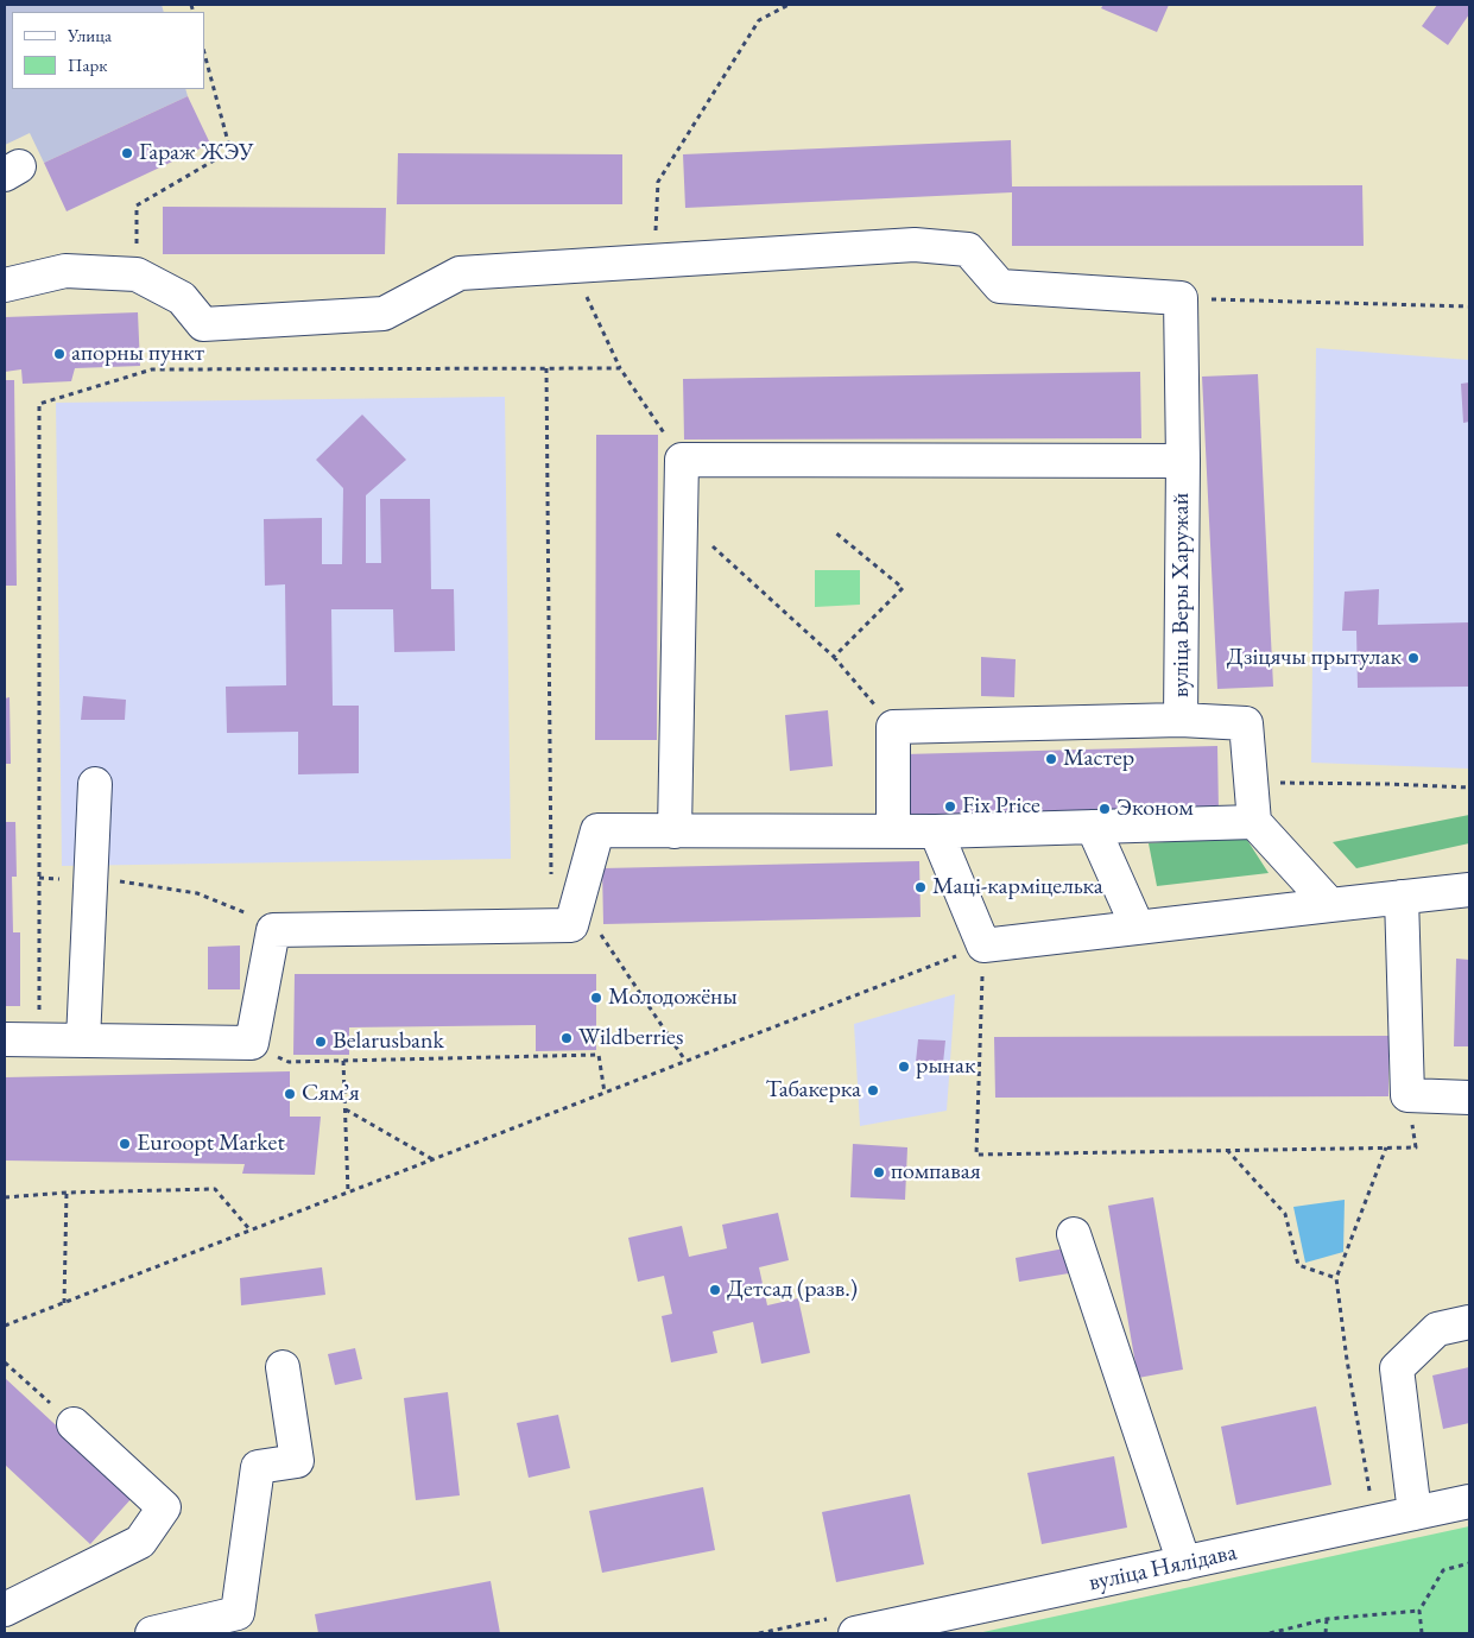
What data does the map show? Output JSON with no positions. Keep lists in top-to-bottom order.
{
  "streets": {
    "street": ["вуліца Веры Харужай", "вуліца Нялідава"]
  },
  "places": [
    "Гараж ЖЭУ",
    "апорны пункт",
    "Дзіцячы прытулак",
    "Мастер",
    "Fix Price",
    "Эконом",
    "Маці-карміцелька",
    "Молодожёны",
    "Wildberries",
    "Belarusbank",
    "рынак",
    "Табакерка",
    "Сямʼя",
    "Euroopt Market",
    "помпавая",
    "Детсад (разв.)"
  ],
  "legend": ["Улица", "Парк"]
}
